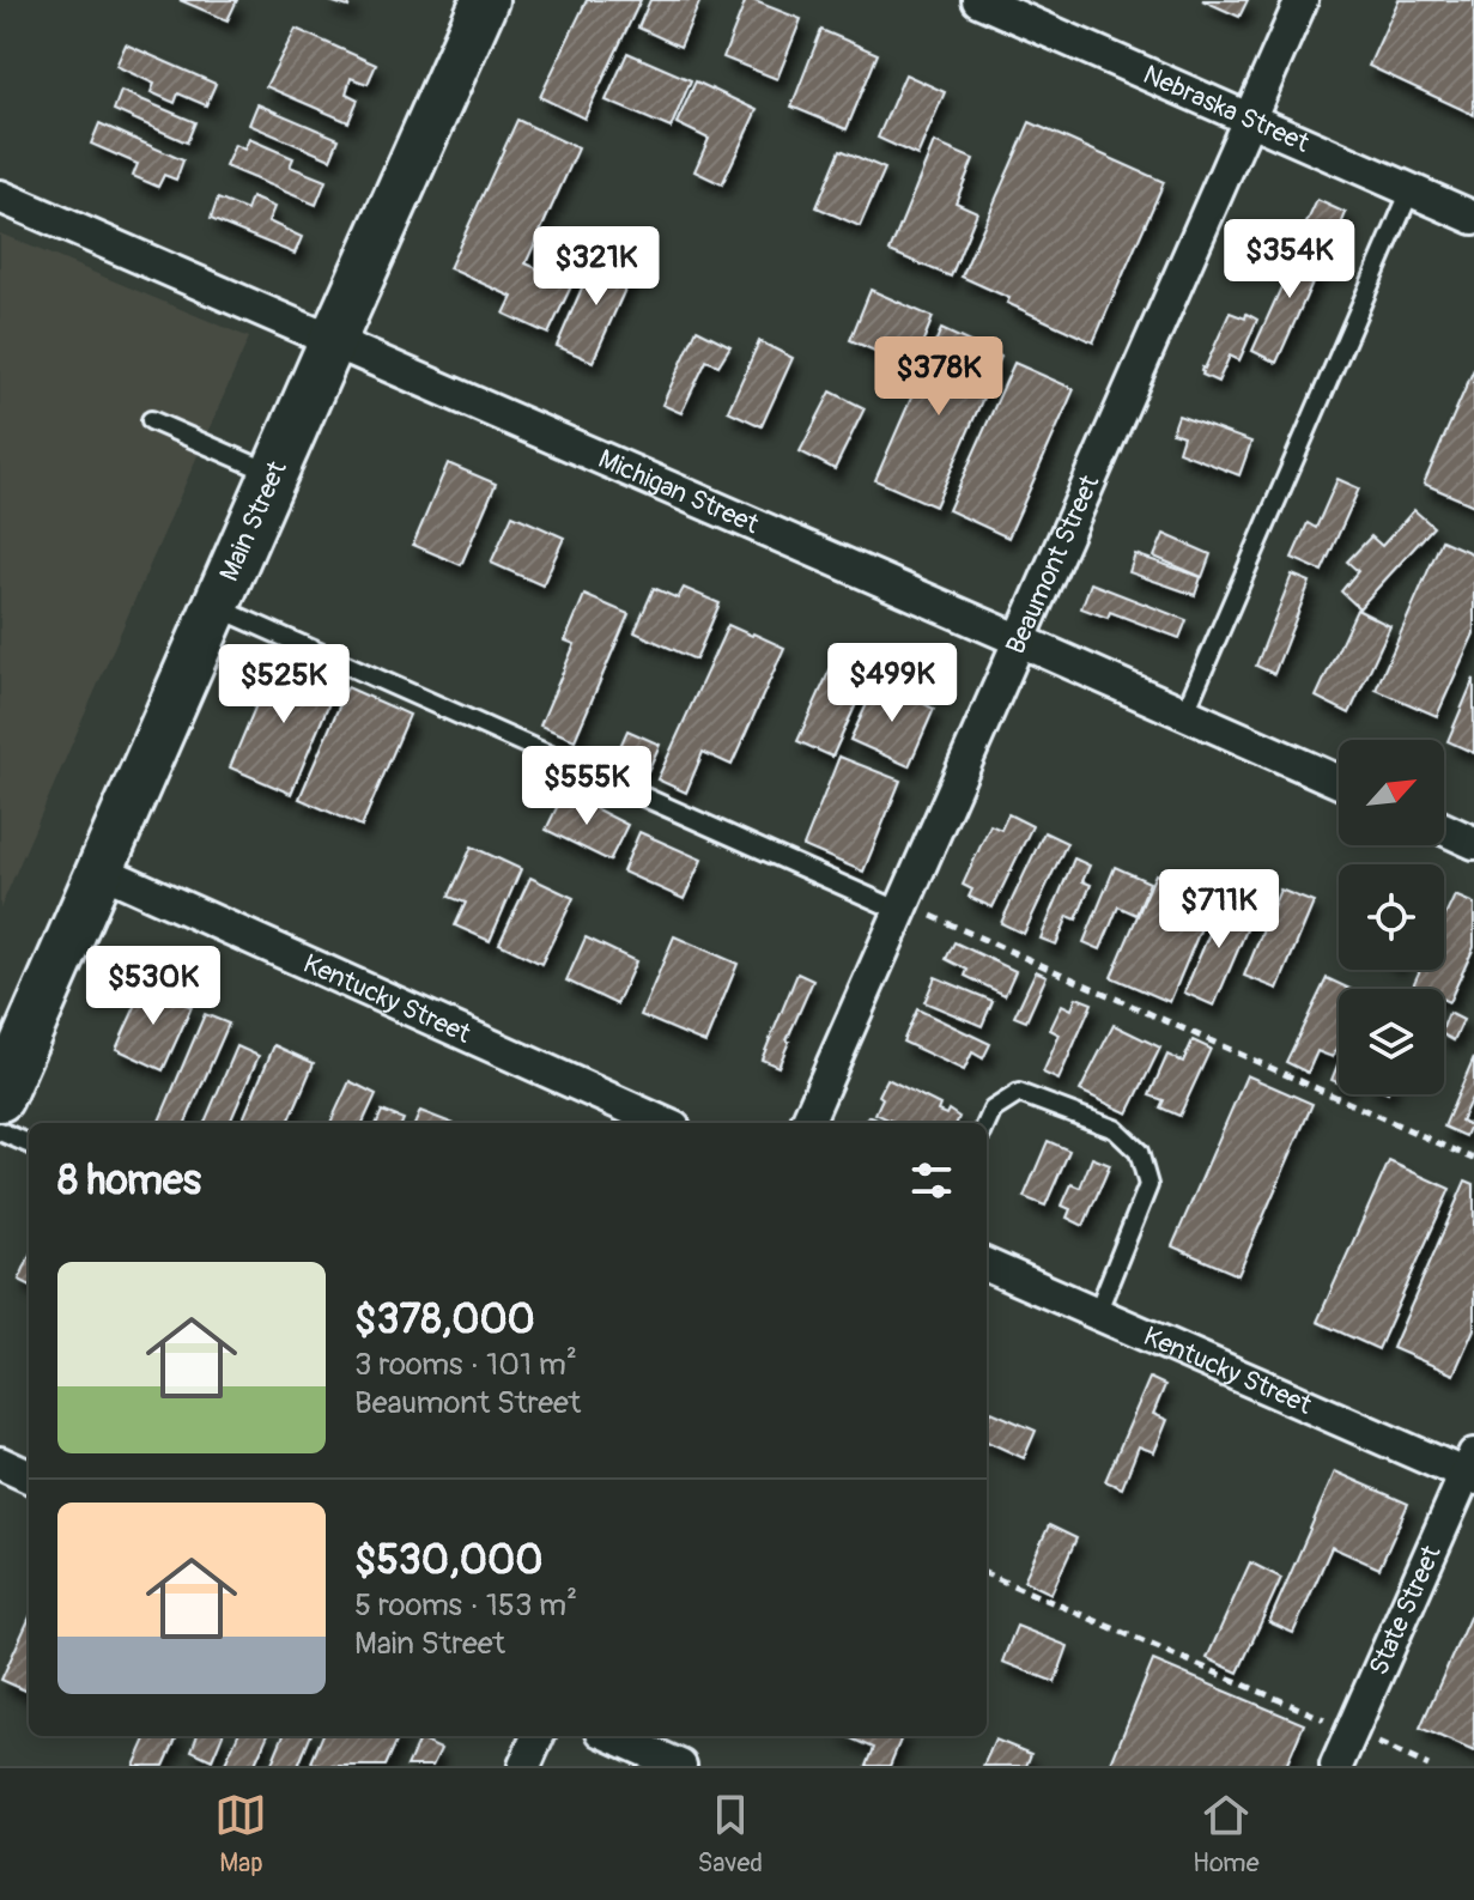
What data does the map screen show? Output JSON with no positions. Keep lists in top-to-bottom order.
{
  "streets": {
    "street": [
      "Nebraska Street",
      "Michigan Street",
      "Main Street",
      "Beaumont Street",
      "Kentucky Street",
      "State Street"
    ]
  },
  "crossings": [
    ["Nebraska Street", "Beaumont Street"],
    ["Michigan Street", "Main Street"],
    ["Michigan Street", "Beaumont Street"],
    ["Main Street", "Kentucky Street"],
    ["Kentucky Street", "State Street"]
  ],
  "north": "top right",
  "page": {
    "price": [
      "$354K",
      "$321K",
      "$378K",
      "$499K",
      "$525K",
      "$555K",
      "$711K",
      "$530K"
    ],
    "heading": "8 homes",
    "list": [
      {
        "name": "$378,000",
        "note": "3 rooms · 101 m² · Beaumont Street"
      },
      {
        "name": "$530,000",
        "note": "5 rooms · 153 m² · Main Street"
      }
    ],
    "tabs": ["Map", "Saved", "Home"]
  }
}
